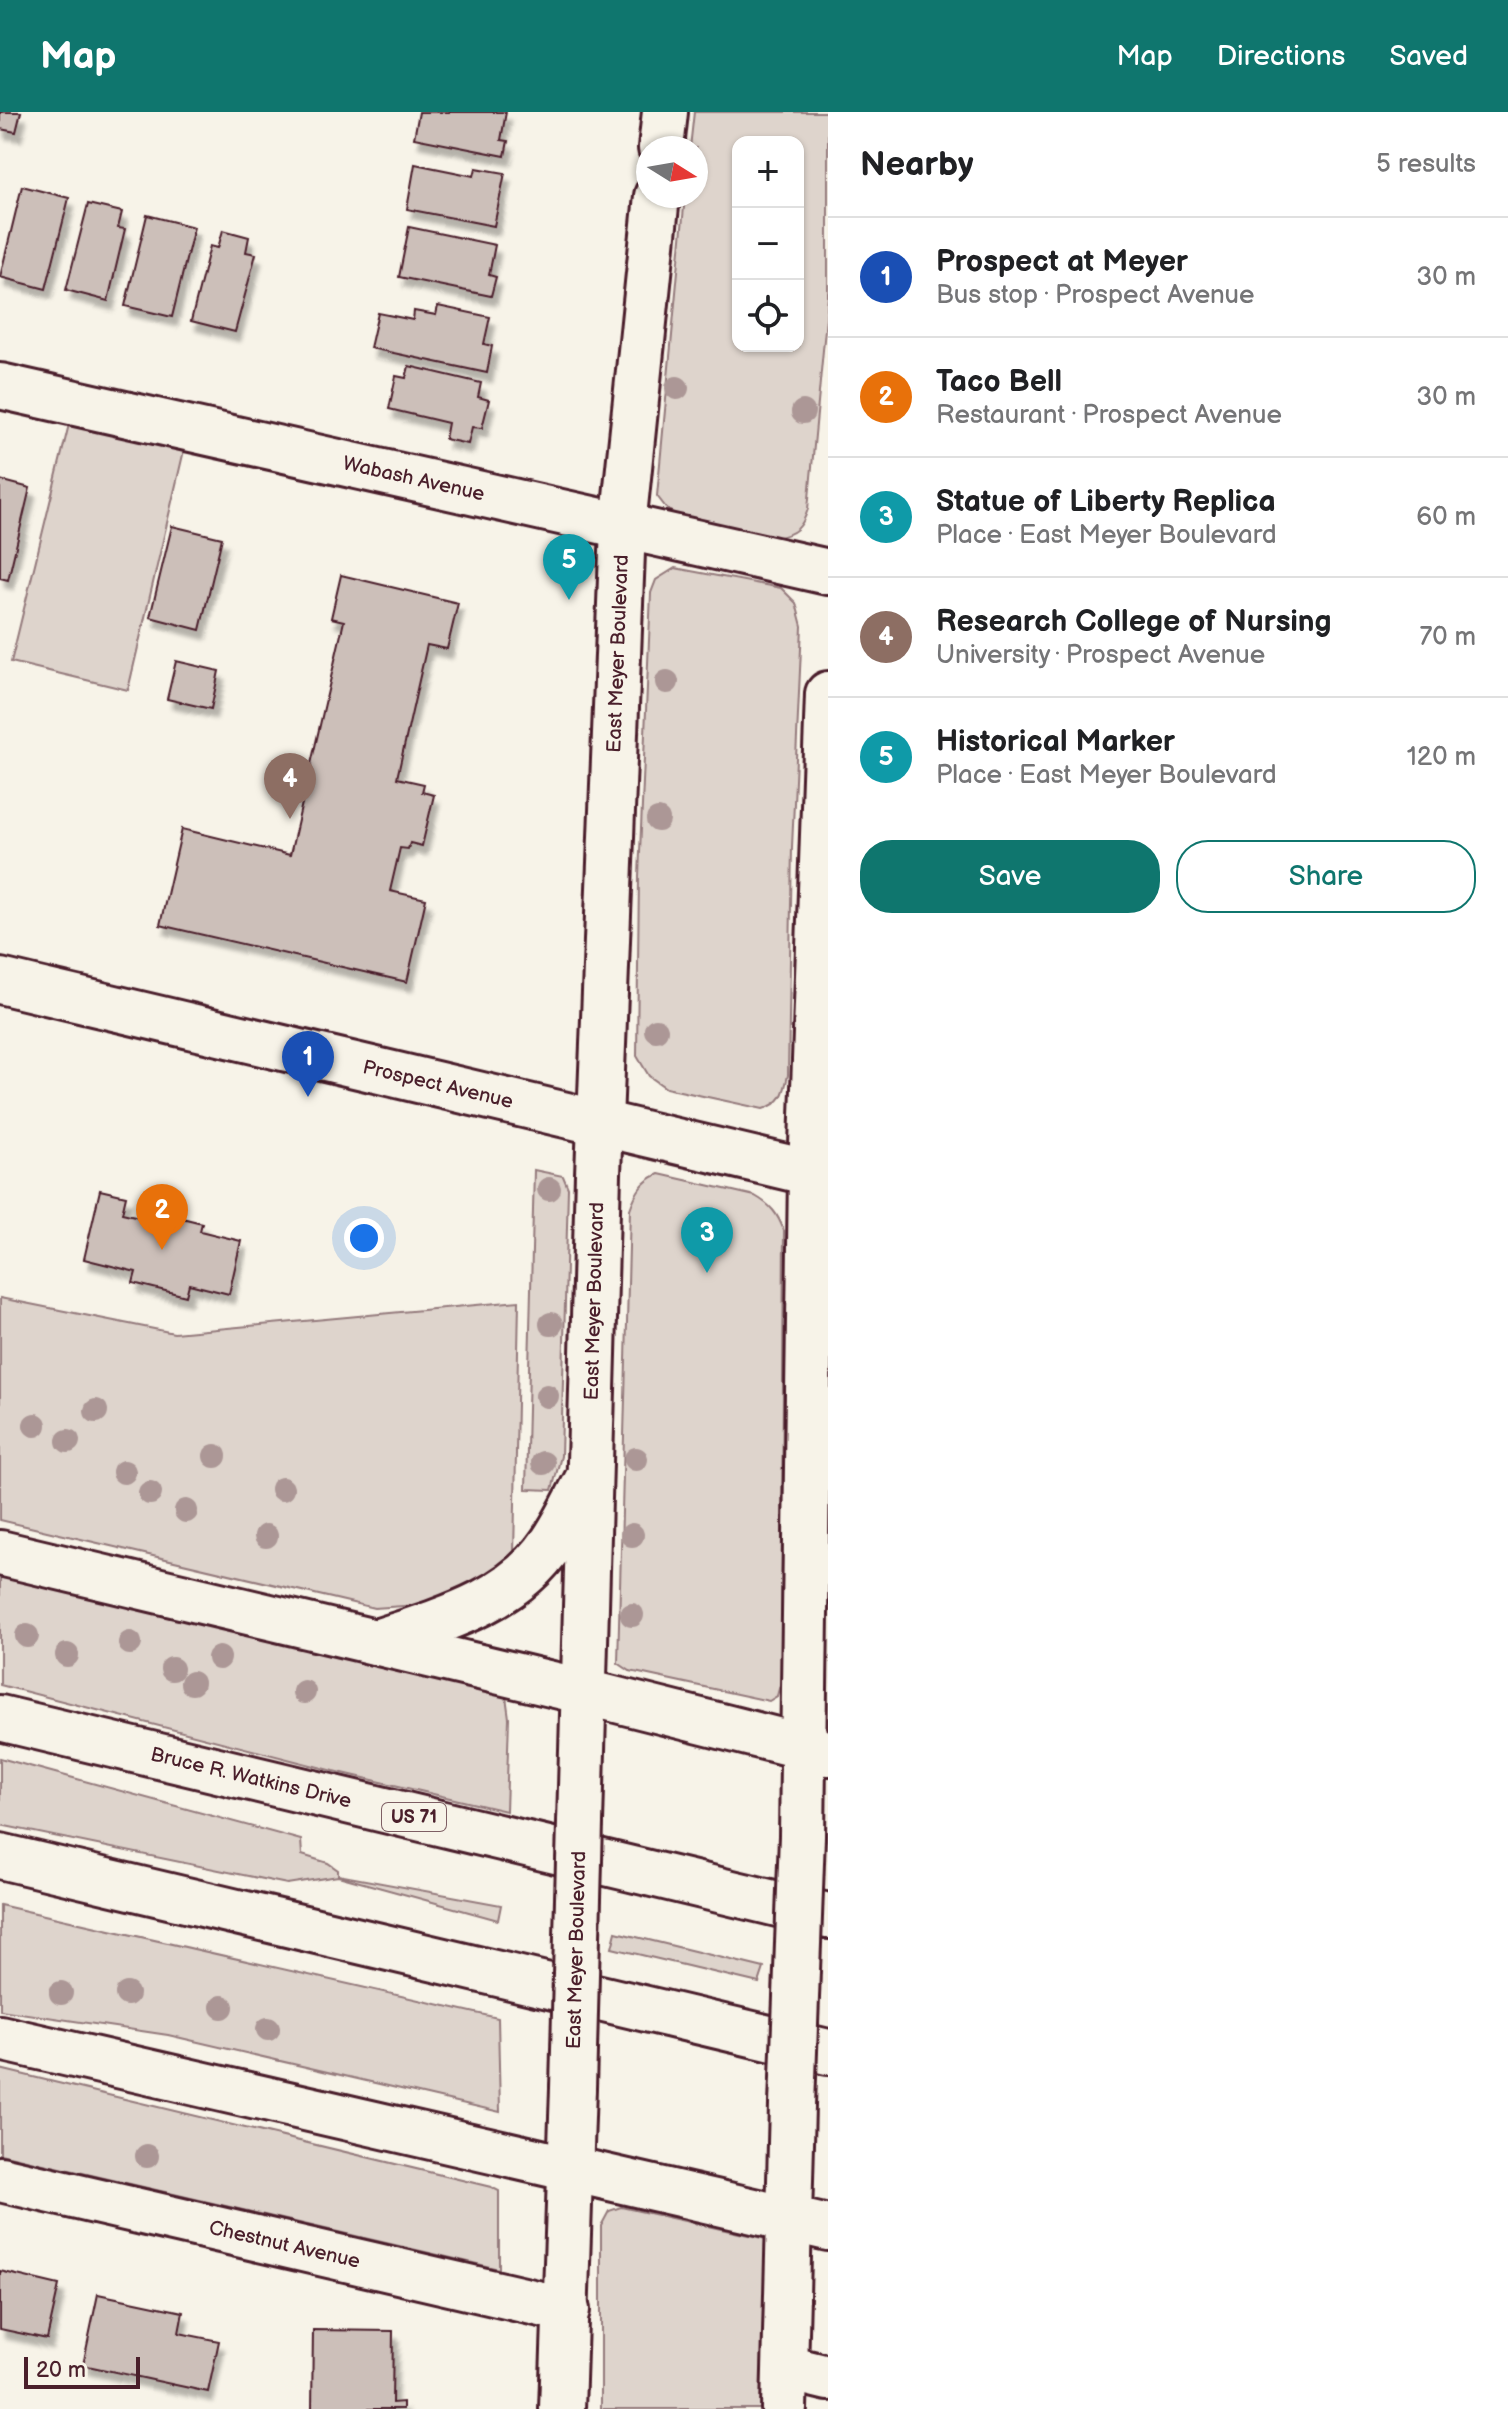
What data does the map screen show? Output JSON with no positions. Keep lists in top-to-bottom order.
{
  "streets": {
    "main road": [
      "Wabash Avenue",
      "East Meyer Boulevard",
      "Prospect Avenue",
      "Bruce R. Watkins Drive",
      "US 71",
      "Chestnut Avenue"
    ]
  },
  "crossings": [
    ["Wabash Avenue", "East Meyer Boulevard"],
    ["East Meyer Boulevard", "Prospect Avenue"],
    ["East Meyer Boulevard", "Chestnut Avenue"]
  ],
  "scale_bar": "20 m",
  "north": "right",
  "page": {
    "header": "Map",
    "nav": ["Map", "Directions", "Saved"],
    "heading": ["Nearby", "5 results"],
    "map_buttons": ["+", "−"],
    "list": [
      {
        "mark": "1",
        "name": "Prospect at Meyer",
        "note": "Bus stop · Prospect Avenue",
        "value": "30 m"
      },
      {
        "mark": "2",
        "name": "Taco Bell",
        "note": "Restaurant · Prospect Avenue",
        "value": "30 m"
      },
      {
        "mark": "3",
        "name": "Statue of Liberty Replica",
        "note": "Place · East Meyer Boulevard",
        "value": "60 m"
      },
      {
        "mark": "4",
        "name": "Research College of Nursing",
        "note": "University · Prospect Avenue",
        "value": "70 m"
      },
      {
        "mark": "5",
        "name": "Historical Marker",
        "note": "Place · East Meyer Boulevard",
        "value": "120 m"
      }
    ],
    "pins": [
      "5",
      "4",
      "1",
      "2",
      "3"
    ],
    "buttons": ["Save", "Share"],
    "scale": "20 m"
  }
}
